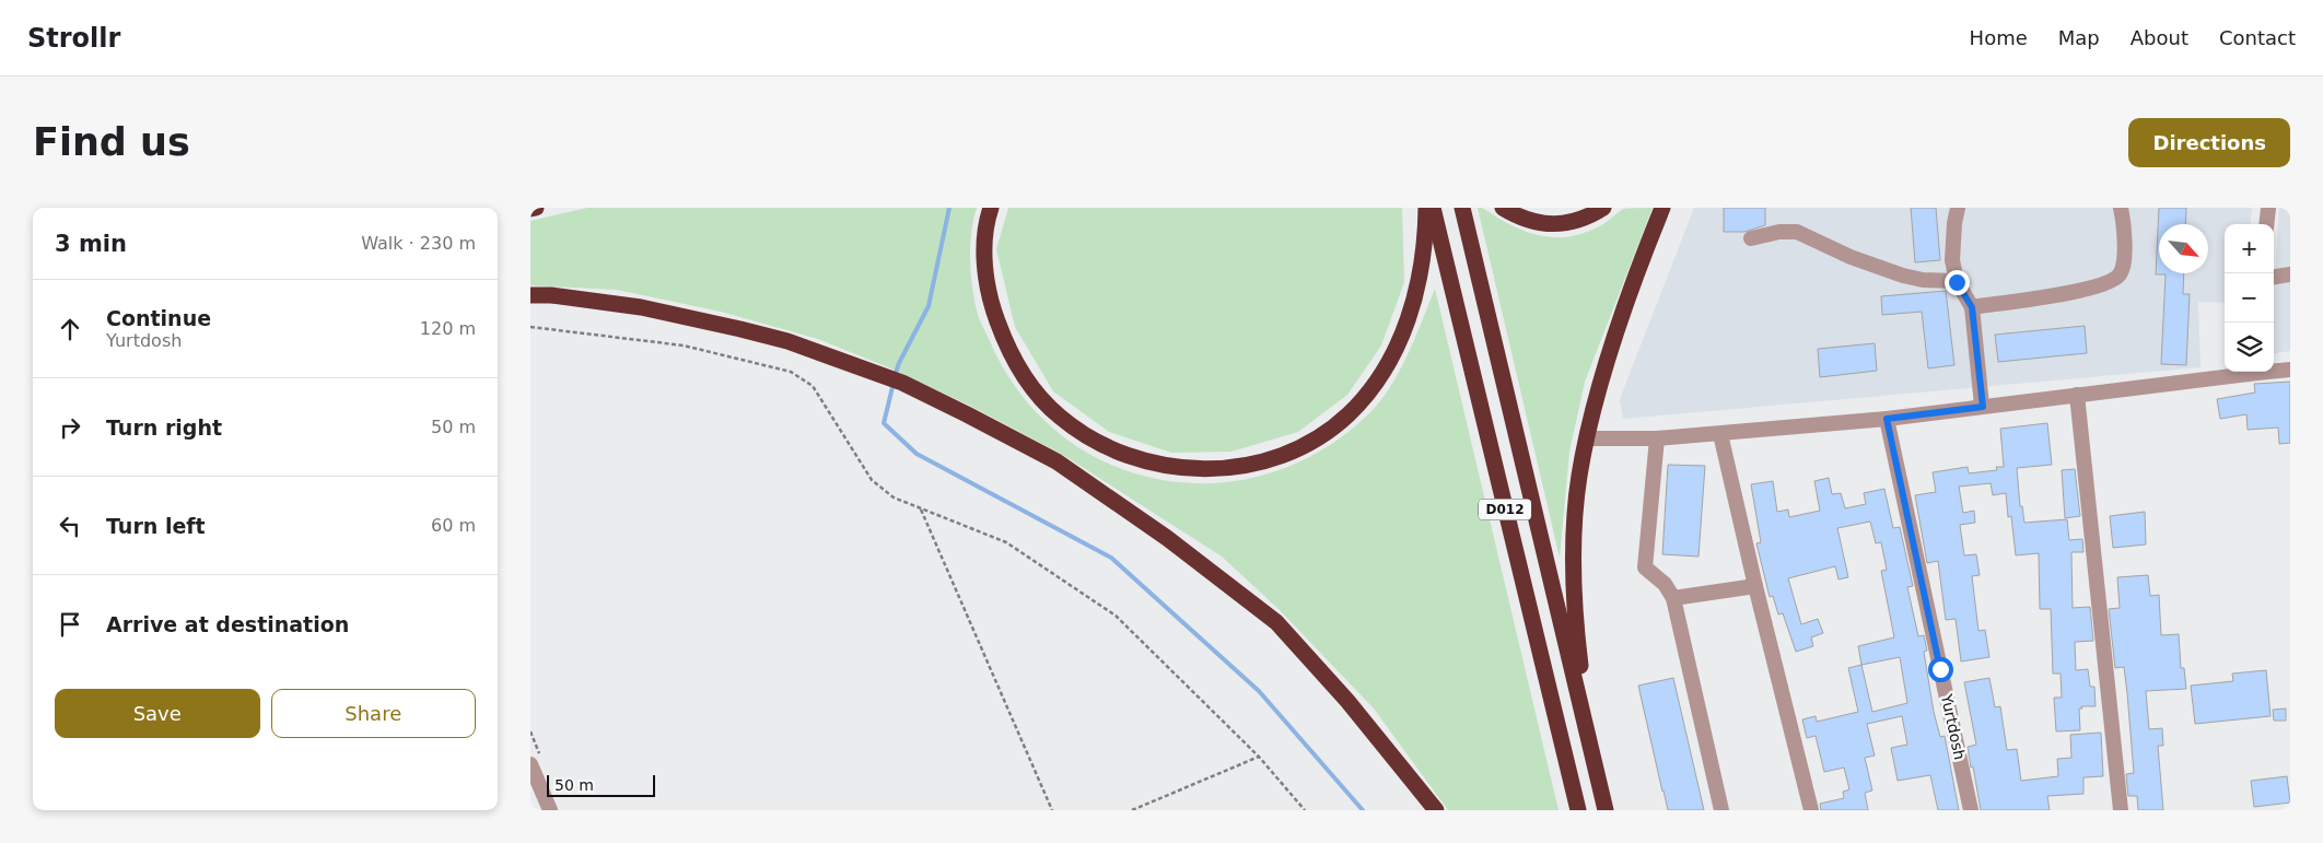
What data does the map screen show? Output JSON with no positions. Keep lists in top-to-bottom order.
{
  "streets": {
    "highway": ["D012"],
    "street": ["Yurtdosh"]
  },
  "scale_bar": "50 m",
  "north": "bottom right",
  "page": {
    "header": "Strollr",
    "nav": [
      "Home",
      "Map",
      "About",
      "Contact"
    ],
    "buttons": [
      "Directions",
      ["Save", "Share"]
    ],
    "title": "Find us",
    "heading": ["3 min", "Walk · 230 m"],
    "map_buttons": ["+", "−"],
    "list": [
      ["Continue", "Yurtdosh", "120 m"],
      ["Turn right", "50 m"],
      ["Turn left", "60 m"],
      "Arrive at destination"
    ],
    "scale": "50 m"
  }
}
